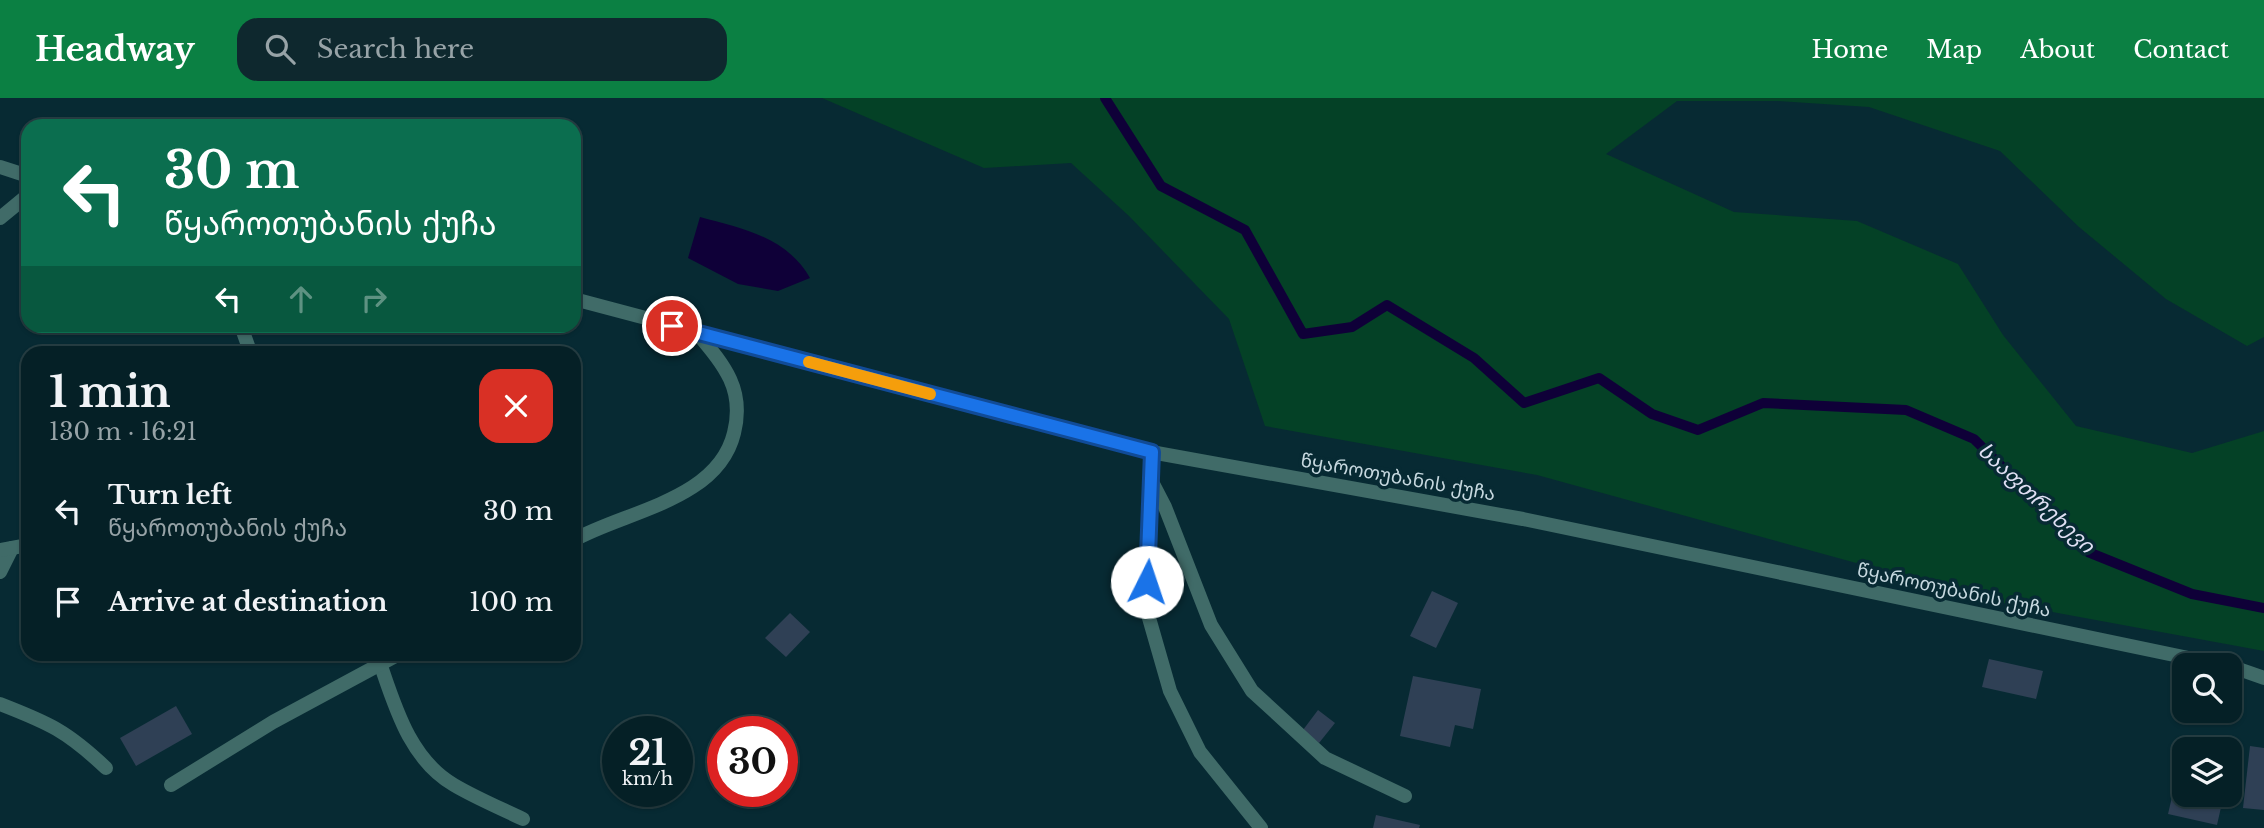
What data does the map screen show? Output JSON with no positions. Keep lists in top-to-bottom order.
{
  "streets": {
    "street": ["წყაროთუბანის ქუჩა"]
  },
  "water": ["სააფთრეხევი"],
  "page": {
    "header": "Headway",
    "search": "Search here",
    "nav": [
      "Home",
      "Map",
      "About",
      "Contact"
    ],
    "turn": ["30 m", "წყაროთუბანის ქუჩა"],
    "heading": ["1 min", "130 m · 16:21"],
    "list": [
      {
        "name": "Turn left",
        "note": "წყაროთუბანის ქუჩა",
        "value": "30 m"
      },
      {
        "name": "Arrive at destination",
        "value": "100 m"
      }
    ],
    "speed": "21 km/h",
    "limit": "30"
  }
}
